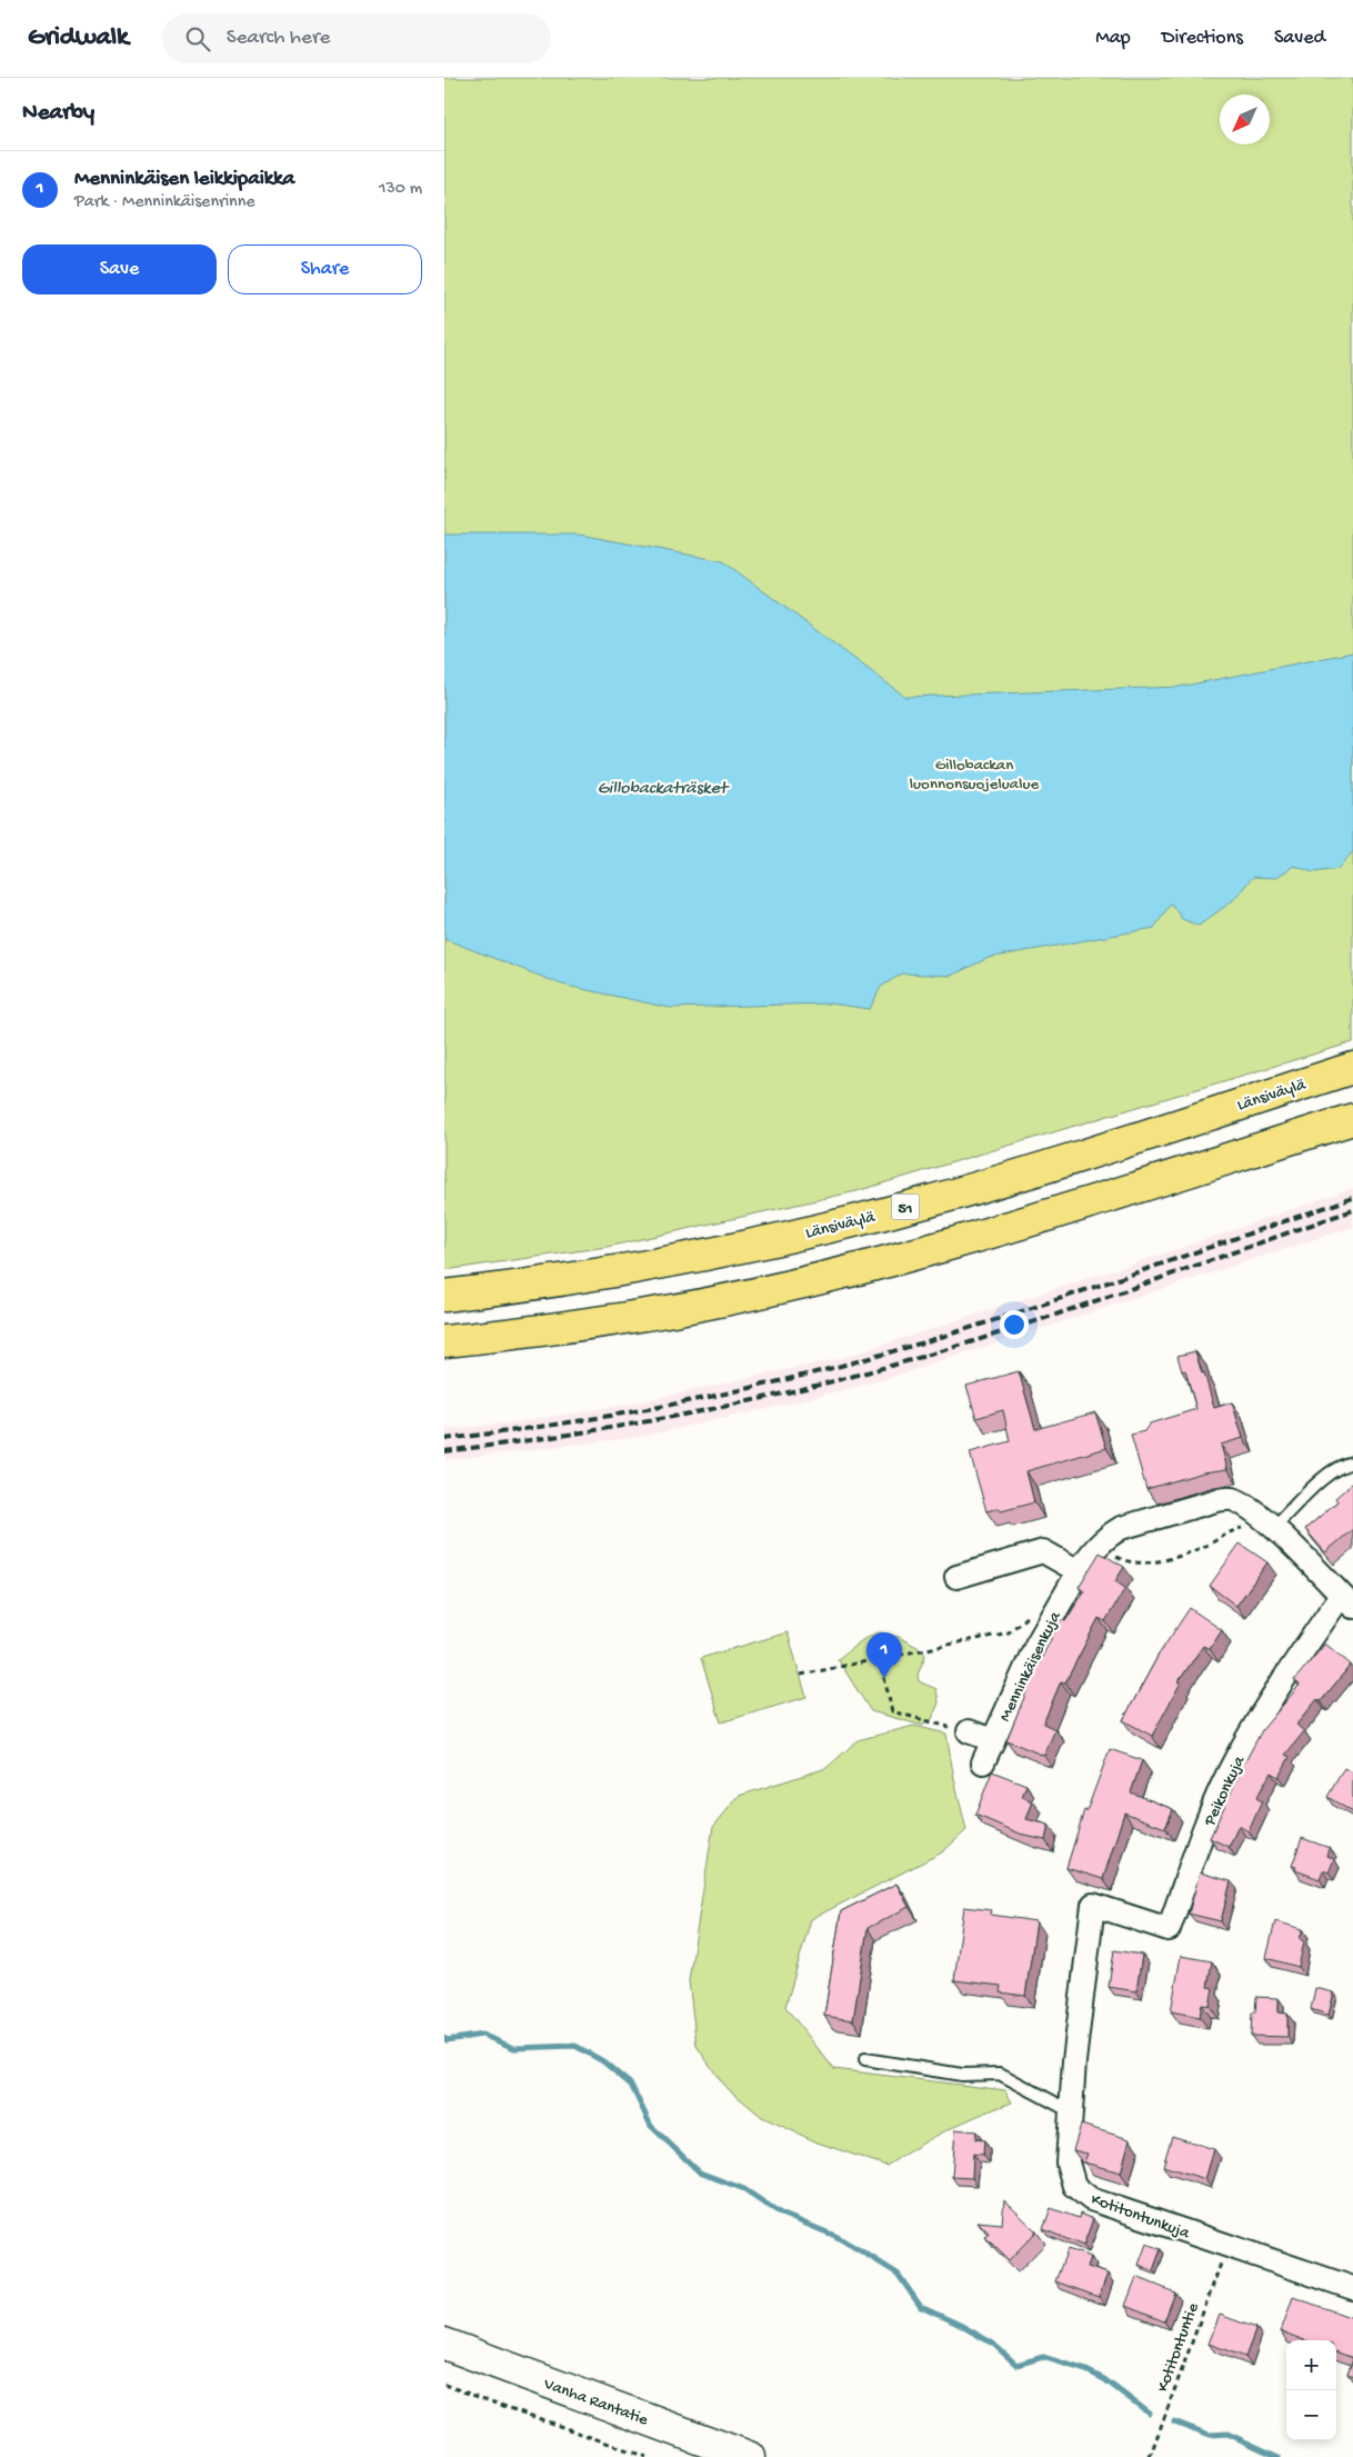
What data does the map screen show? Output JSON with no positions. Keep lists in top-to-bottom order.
{
  "streets": {
    "highway": ["Länsiväylä", "51"],
    "main road": ["Vanha Rantatie"],
    "street": ["Menninkäisenkuja", "Peikonkuja", "Kotitontunkuja"],
    "path": ["Kotitontuntie"]
  },
  "crossings": [
    ["Menninkäisenkuja", "Peikonkuja"],
    ["Peikonkuja", "Kotitontunkuja"],
    ["Kotitontunkuja", "Kotitontuntie"]
  ],
  "water": ["Gillobackaträsket"],
  "parks": ["Gillobackan luonnonsuojelualue"],
  "north": "bottom left",
  "page": {
    "header": "Gridwalk",
    "search": "Search here",
    "nav": ["Map", "Directions", "Saved"],
    "heading": "Nearby",
    "list": [
      {
        "mark": "1",
        "name": "Menninkäisen leikkipaikka",
        "note": "Park · Menninkäisenrinne",
        "value": "130 m"
      }
    ],
    "buttons": ["Save", "Share"],
    "pins": "1",
    "map_buttons": ["+", "−"]
  }
}
